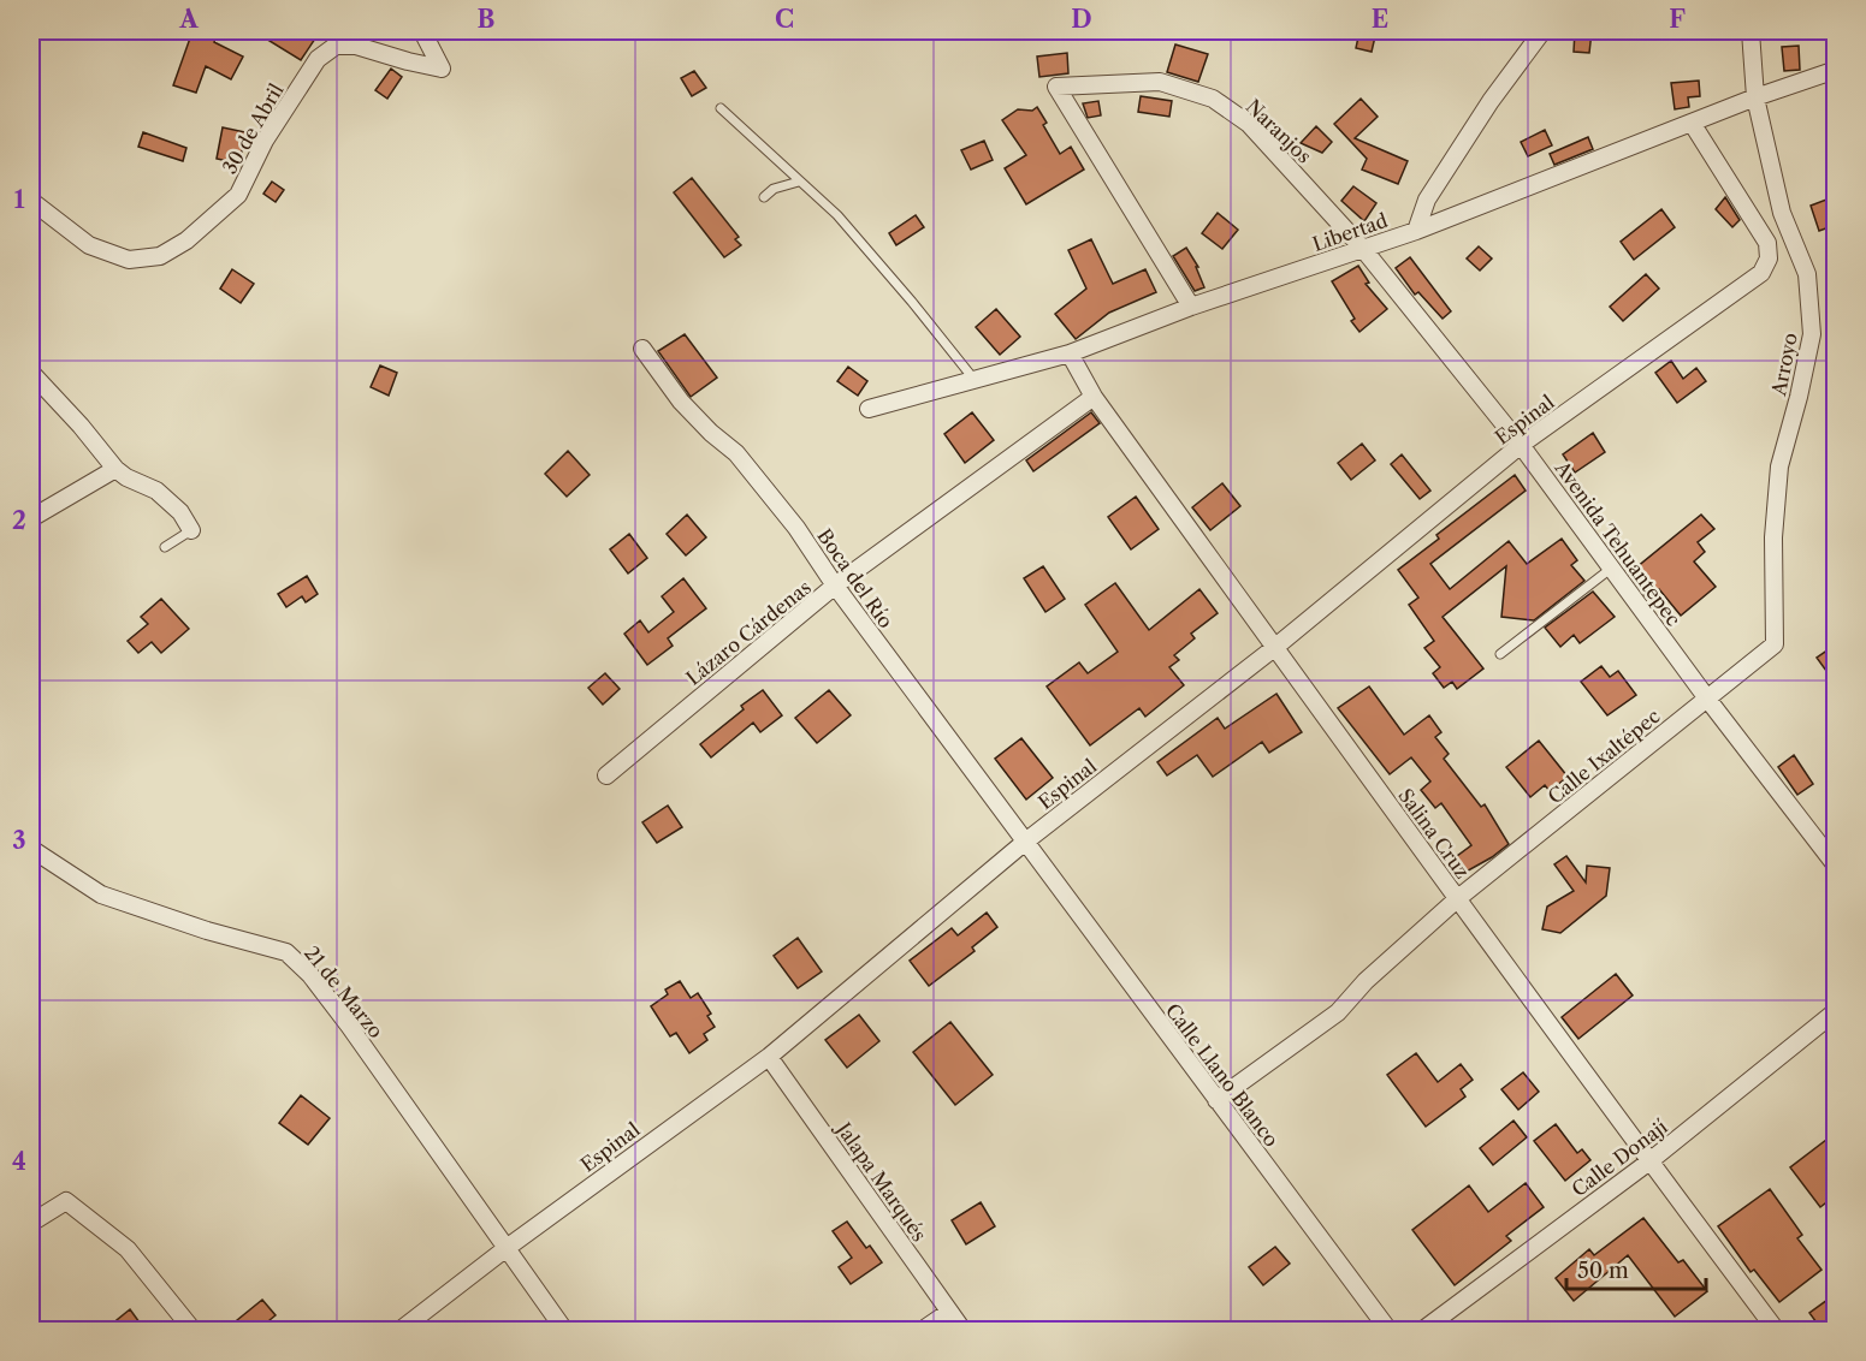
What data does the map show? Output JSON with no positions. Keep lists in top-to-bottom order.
{
  "streets": {
    "street": [
      "30 de Abril",
      "Naranjos",
      "Libertad",
      "Arroyo",
      "Espinal",
      "Avenida Tehuantepec",
      "Boca del Río",
      "Lázaro Cárdenas",
      "Calle Ixaltépec",
      "Salina Cruz",
      "21 de Marzo",
      "Calle Llano Blanco",
      "Calle Donají",
      "Jalapa Marqués"
    ]
  },
  "crossings": [
    ["Naranjos", "Libertad"],
    ["Naranjos", "Avenida Tehuantepec"],
    ["Libertad", "Arroyo"],
    ["Libertad", "Espinal"],
    ["Libertad", "Avenida Tehuantepec"],
    ["Libertad", "Salina Cruz"],
    ["Arroyo", "Calle Ixaltépec"],
    ["Espinal", "Avenida Tehuantepec"],
    ["Espinal", "Boca del Río"],
    ["Espinal", "Salina Cruz"],
    ["Espinal", "21 de Marzo"],
    ["Espinal", "Calle Llano Blanco"],
    ["Espinal", "Jalapa Marqués"],
    ["Avenida Tehuantepec", "Calle Ixaltépec"],
    ["Boca del Río", "Lázaro Cárdenas"],
    ["Boca del Río", "Calle Llano Blanco"],
    ["Lázaro Cárdenas", "Salina Cruz"],
    ["Calle Ixaltépec", "Salina Cruz"],
    ["Calle Ixaltépec", "Calle Llano Blanco"],
    ["Salina Cruz", "Calle Donají"]
  ],
  "scale_bar": "50 m",
  "grid": {
    "columns": [
      "A",
      "B",
      "C",
      "D",
      "E",
      "F"
    ],
    "rows": [
      "1",
      "2",
      "3",
      "4"
    ]
  }
}
